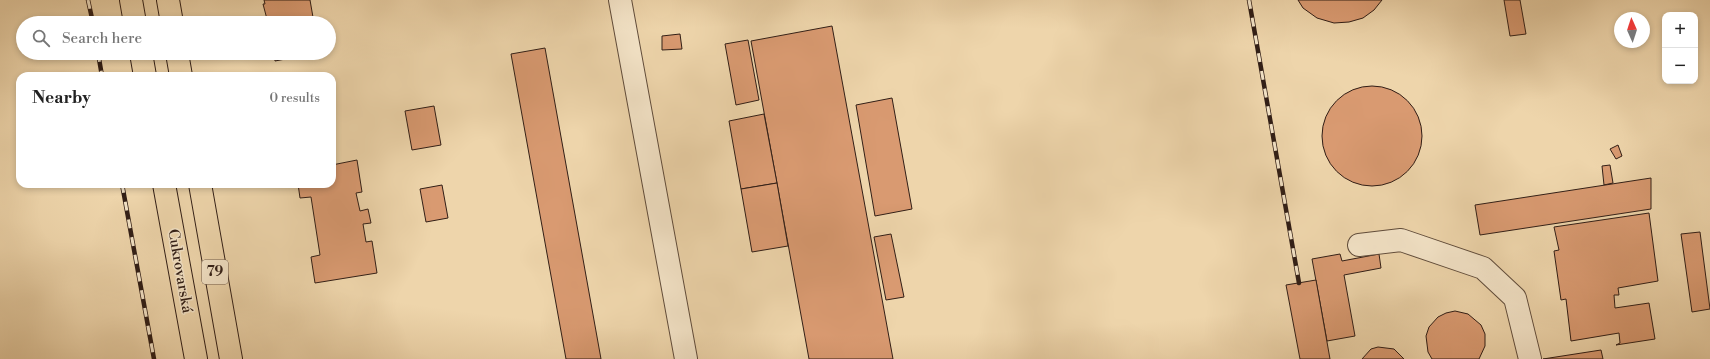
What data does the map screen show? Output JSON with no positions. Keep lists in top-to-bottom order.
{
  "streets": {
    "main road": ["Cukrovarská", "79"]
  },
  "north": "top",
  "page": {
    "map_buttons": ["+", "−"],
    "search": "Search here",
    "heading": ["Nearby", "0 results"]
  }
}
